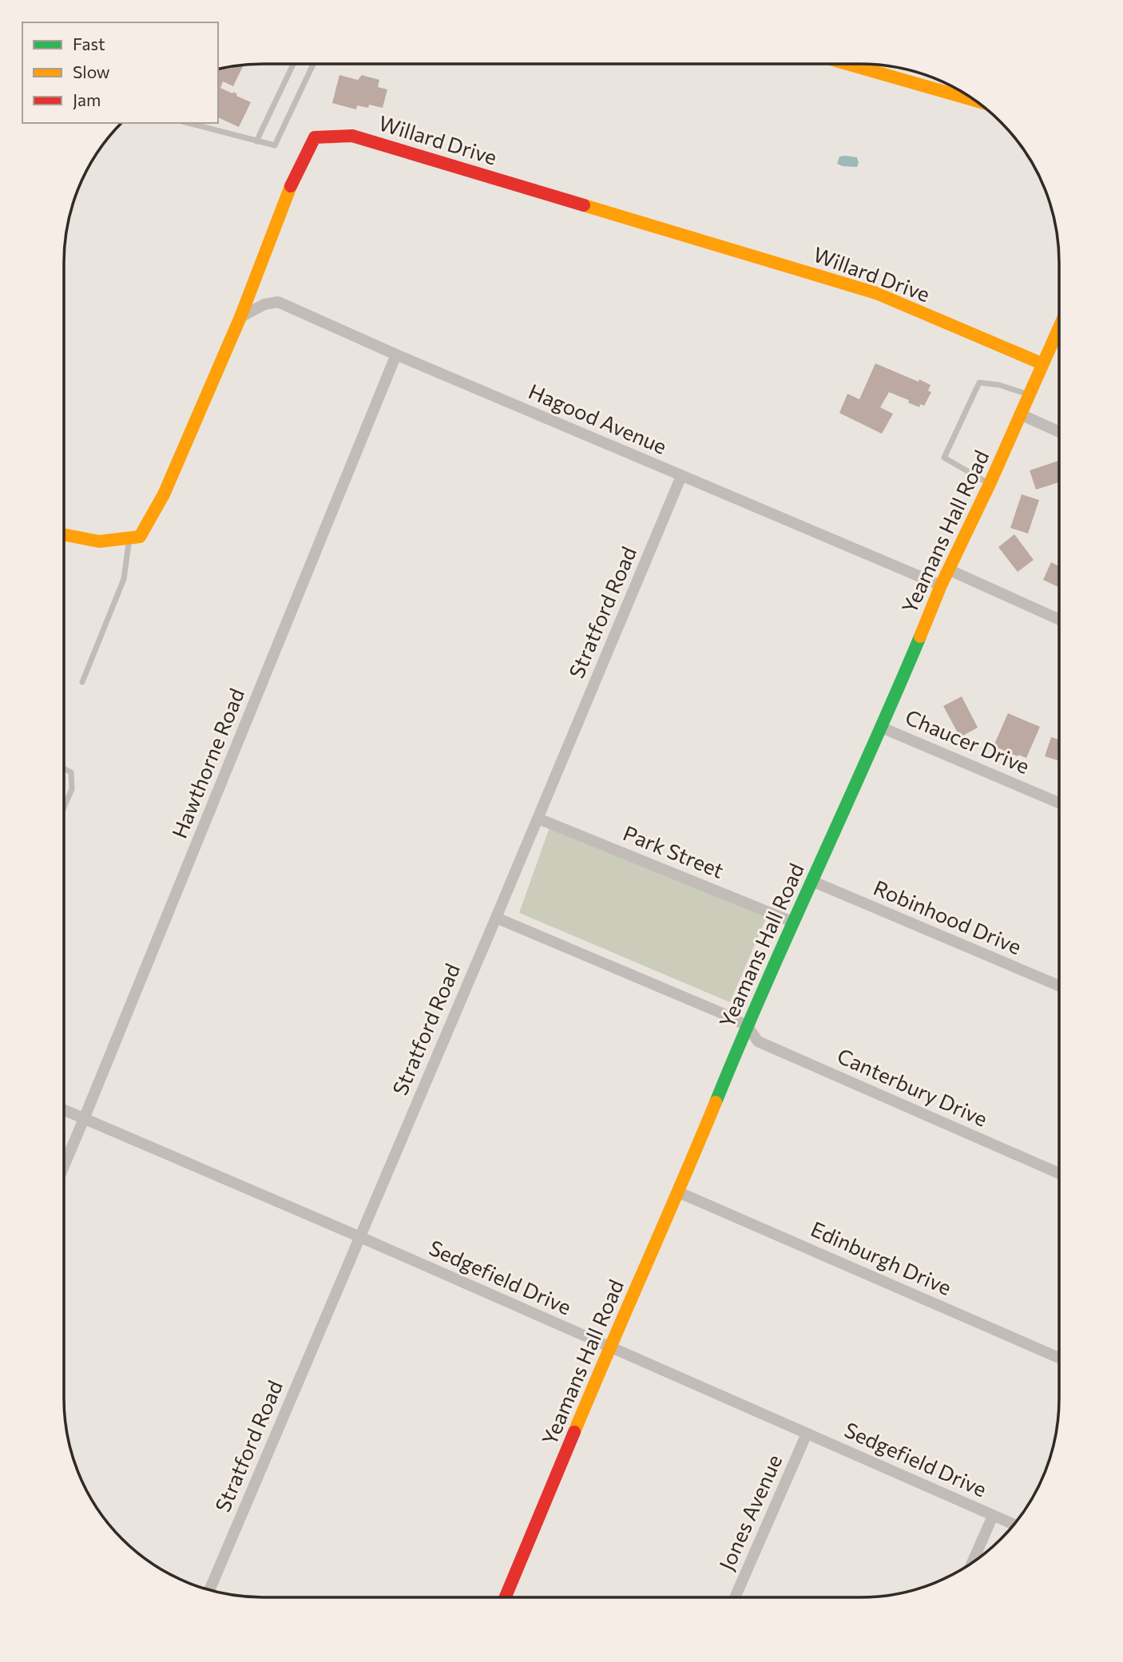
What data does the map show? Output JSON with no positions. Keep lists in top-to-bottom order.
{
  "streets": {
    "street": [
      "Willard Drive",
      "Hagood Avenue",
      "Yeamans Hall Road",
      "Stratford Road",
      "Chaucer Drive",
      "Hawthorne Road",
      "Park Street",
      "Robinhood Drive",
      "Canterbury Drive",
      "Edinburgh Drive",
      "Sedgefield Drive",
      "Jones Avenue"
    ]
  },
  "crossings": [
    ["Willard Drive", "Hagood Avenue"],
    ["Willard Drive", "Yeamans Hall Road"],
    ["Hagood Avenue", "Yeamans Hall Road"],
    ["Hagood Avenue", "Stratford Road"],
    ["Hagood Avenue", "Hawthorne Road"],
    ["Yeamans Hall Road", "Chaucer Drive"],
    ["Yeamans Hall Road", "Park Street"],
    ["Yeamans Hall Road", "Robinhood Drive"],
    ["Yeamans Hall Road", "Canterbury Drive"],
    ["Yeamans Hall Road", "Edinburgh Drive"],
    ["Yeamans Hall Road", "Sedgefield Drive"],
    ["Stratford Road", "Park Street"],
    ["Stratford Road", "Sedgefield Drive"],
    ["Hawthorne Road", "Sedgefield Drive"],
    ["Sedgefield Drive", "Jones Avenue"]
  ],
  "legend": ["Fast", "Slow", "Jam"]
}
